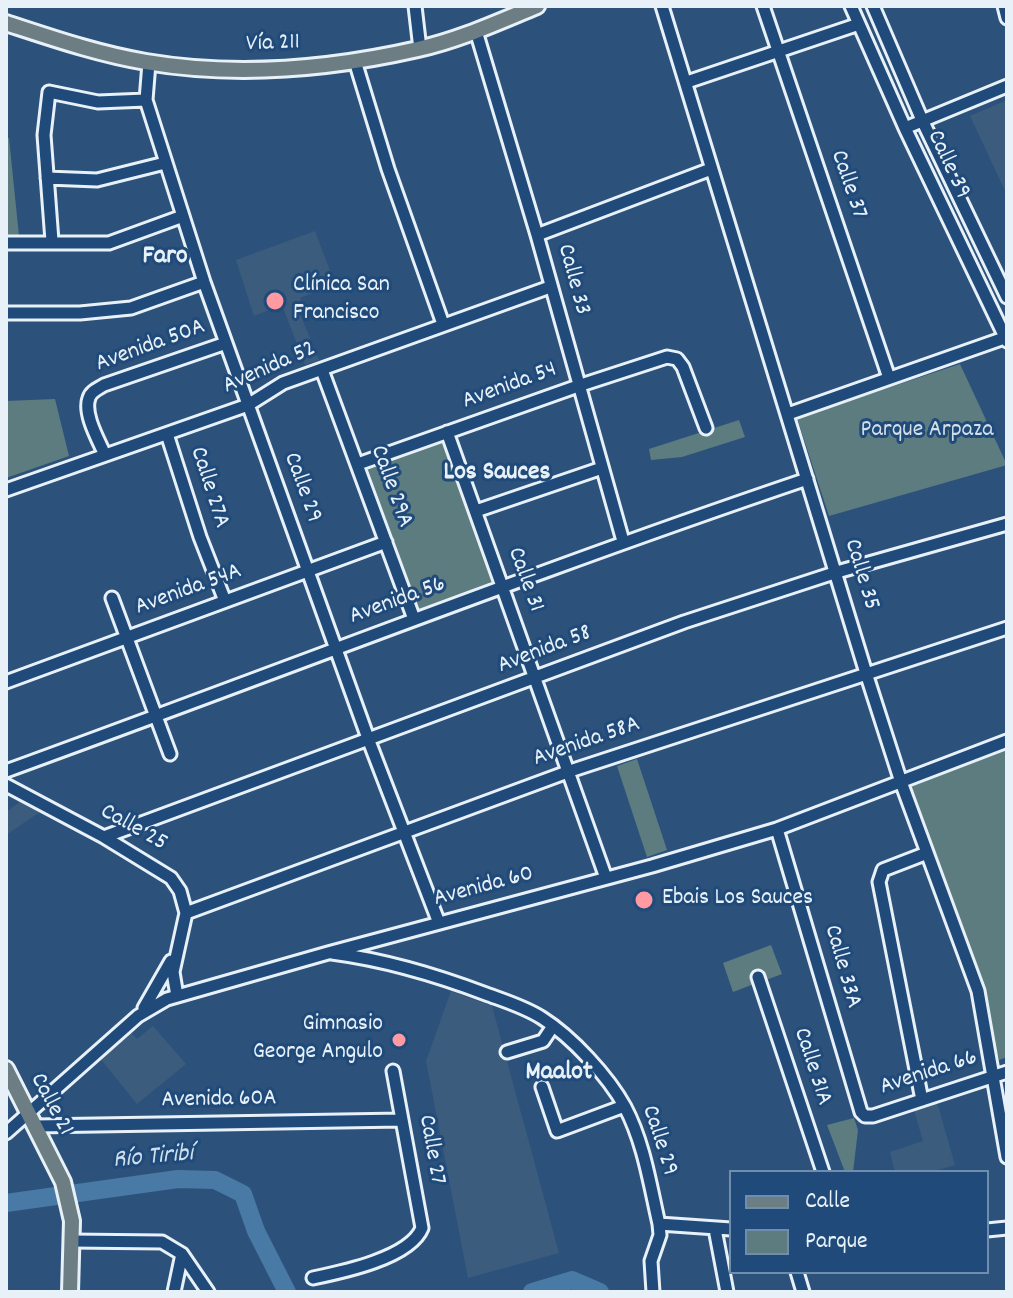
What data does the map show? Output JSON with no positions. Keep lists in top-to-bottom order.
{
  "streets": {
    "main road": ["Vía 211", "Calle 21"],
    "street": [
      "Calle 39",
      "Calle 37",
      "Calle 33",
      "Avenida 50A",
      "Avenida 52",
      "Avenida 54",
      "Calle 29A",
      "Calle 27A",
      "Calle 29",
      "Calle 35",
      "Calle 31",
      "Avenida 54A",
      "Avenida 56",
      "Avenida 58",
      "Avenida 58A",
      "Calle 25",
      "Avenida 60",
      "Calle 33A",
      "Calle 31A",
      "Avenida 66",
      "Avenida 60A",
      "Calle 27"
    ]
  },
  "crossings": [
    ["Vía 211", "Calle 33"],
    ["Vía 211", "Calle 29"],
    ["Calle 33", "Avenida 52"],
    ["Calle 33", "Avenida 54"],
    ["Calle 33", "Avenida 56"],
    ["Avenida 50A", "Avenida 52"],
    ["Avenida 50A", "Calle 29"],
    ["Avenida 52", "Calle 29A"],
    ["Avenida 52", "Calle 27A"],
    ["Avenida 52", "Calle 29"],
    ["Avenida 54", "Calle 29A"],
    ["Avenida 54", "Calle 31"],
    ["Calle 29A", "Avenida 54A"],
    ["Calle 29A", "Avenida 56"],
    ["Calle 27A", "Avenida 54A"],
    ["Calle 29", "Avenida 54A"],
    ["Calle 29", "Avenida 56"],
    ["Calle 29", "Avenida 58"],
    ["Calle 29", "Avenida 58A"],
    ["Calle 29", "Avenida 60"],
    ["Calle 35", "Avenida 56"],
    ["Calle 35", "Avenida 58"],
    ["Calle 35", "Avenida 58A"],
    ["Calle 35", "Avenida 60"],
    ["Calle 35", "Calle 33A"],
    ["Calle 35", "Avenida 66"],
    ["Calle 31", "Avenida 56"],
    ["Calle 31", "Avenida 58"],
    ["Calle 31", "Avenida 58A"],
    ["Calle 31", "Avenida 60"],
    ["Avenida 58", "Calle 25"],
    ["Avenida 58A", "Calle 25"],
    ["Avenida 60", "Calle 33A"],
    ["Avenida 60", "Avenida 60A"],
    ["Avenida 60", "Calle 21"],
    ["Calle 33A", "Avenida 66"],
    ["Avenida 60A", "Calle 21"],
    ["Avenida 60A", "Calle 27"]
  ],
  "districts": ["Faro", "Los Sauces", "Maalot"],
  "water": ["Río Tiribí"],
  "parks": ["Parque Arpaza"],
  "places": ["Clínica San Francisco", "Ebais Los Sauces", "Gimnasio George Angulo"],
  "legend": ["Calle", "Parque"]
}
